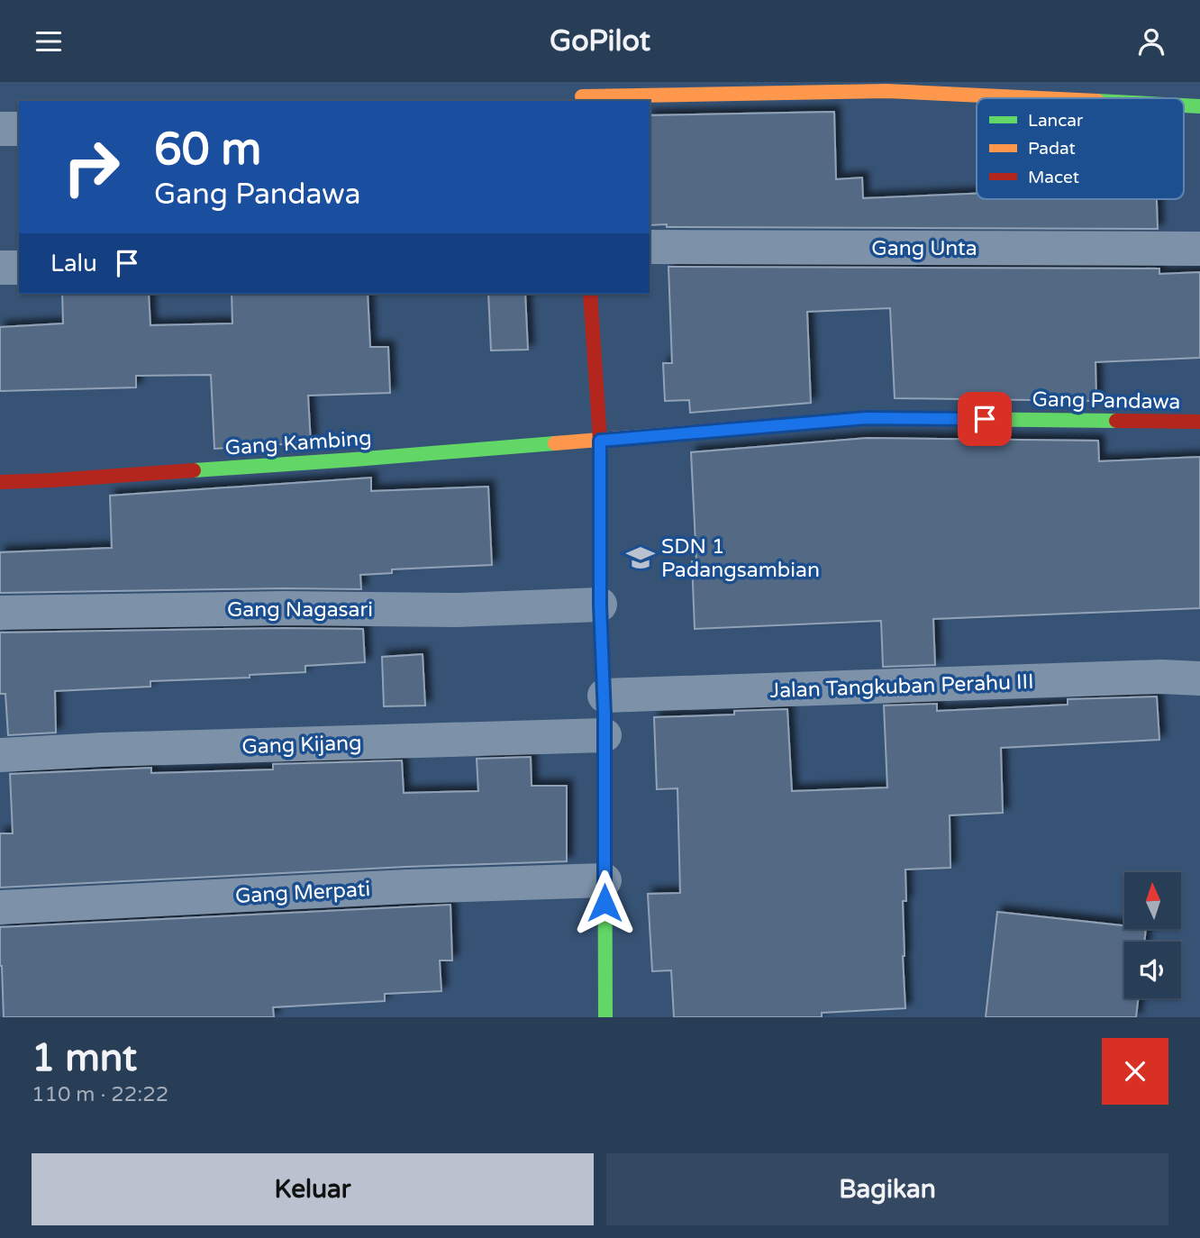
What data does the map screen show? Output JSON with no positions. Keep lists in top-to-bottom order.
{
  "streets": {
    "street": [
      "Gang Unta",
      "Gang Pandawa",
      "Gang Kambing",
      "Gang Nagasari",
      "Jalan Tangkuban Perahu III",
      "Gang Kijang",
      "Gang Merpati"
    ]
  },
  "crossings": [
    ["Gang Pandawa", "Gang Kambing"]
  ],
  "places": {
    "school or university": ["SDN 1 Padangsambian"]
  },
  "legend": ["Lancar", "Padat", "Macet"],
  "north": "top",
  "page": {
    "header": "GoPilot",
    "turn": ["60 m", "Gang Pandawa"],
    "then": "Lalu",
    "heading": ["1 mnt", "110 m · 22:22"],
    "buttons": ["Keluar", "Bagikan"]
  }
}
